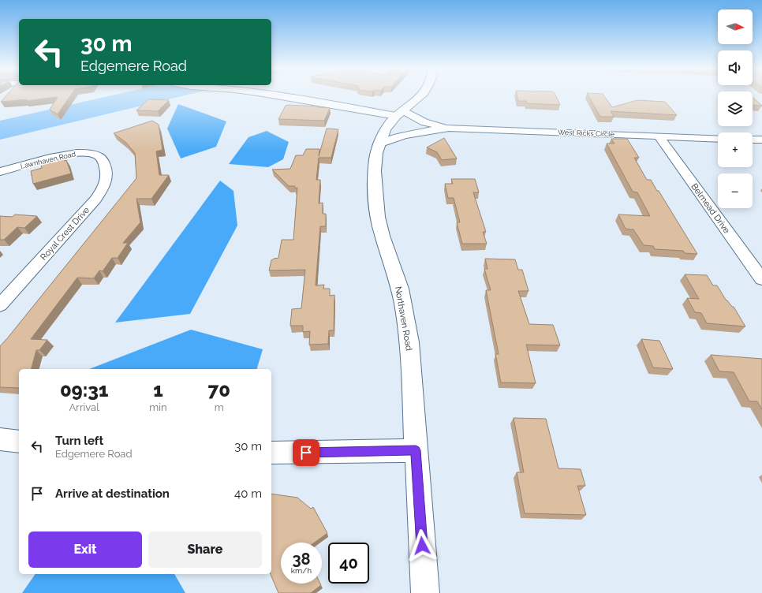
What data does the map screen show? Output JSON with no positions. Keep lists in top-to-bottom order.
{
  "streets": {
    "street": [
      "West Ricks Circle",
      "Lawnhaven Road",
      "Belmead Drive",
      "Royal Crest Drive",
      "Northaven Road"
    ]
  },
  "crossings": [
    ["West Ricks Circle", "Belmead Drive"],
    ["West Ricks Circle", "Northaven Road"],
    ["Lawnhaven Road", "Royal Crest Drive"]
  ],
  "north": "right",
  "page": {
    "map_buttons": ["+", "−"],
    "turn": ["30 m", "Edgemere Road"],
    "eta": [
      "09:31",
      "Arrival",
      "1",
      "min",
      "70",
      "m"
    ],
    "list": [
      {
        "name": "Turn left",
        "note": "Edgemere Road",
        "value": "30 m"
      },
      {
        "name": "Arrive at destination",
        "value": "40 m"
      }
    ],
    "buttons": ["Exit", "Share"],
    "speed": "38 km/h",
    "limit": "40"
  }
}
